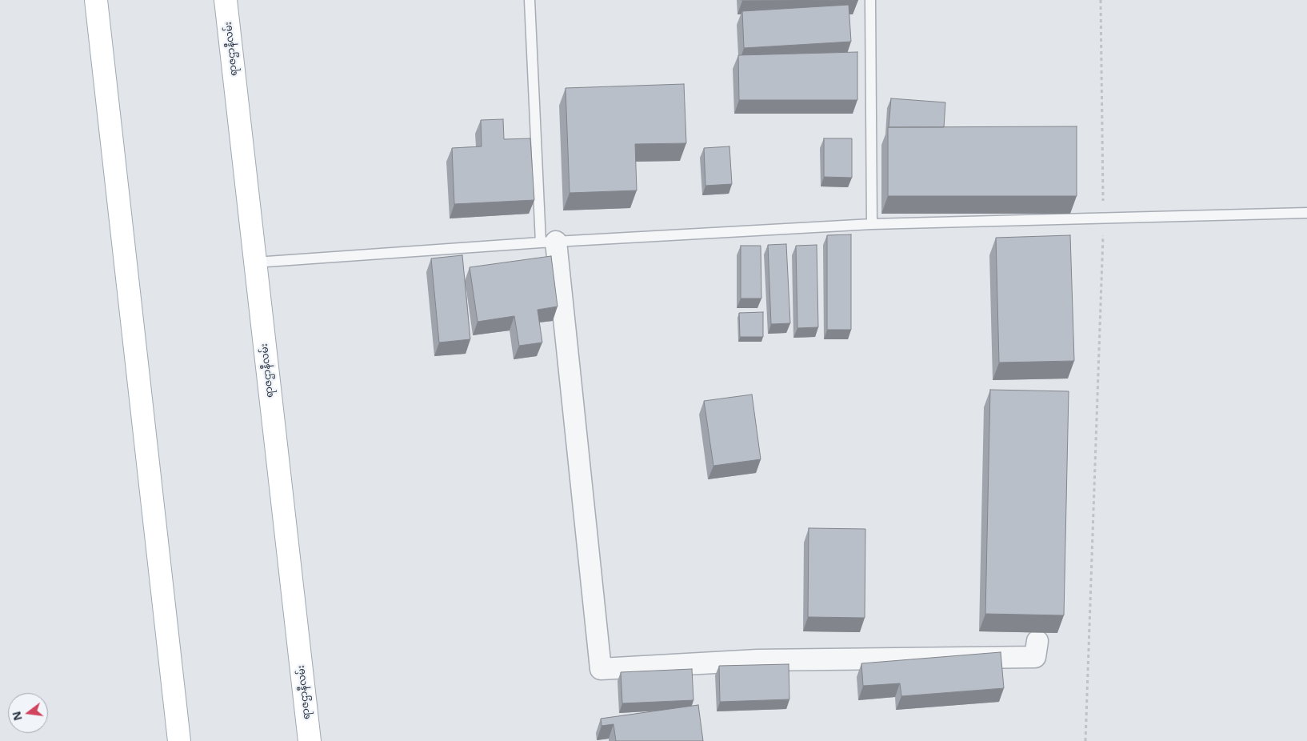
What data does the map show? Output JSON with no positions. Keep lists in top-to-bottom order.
{
  "streets": {
    "main road": ["ရာဇဌာနီလမ်း"]
  },
  "north": "left"
}
